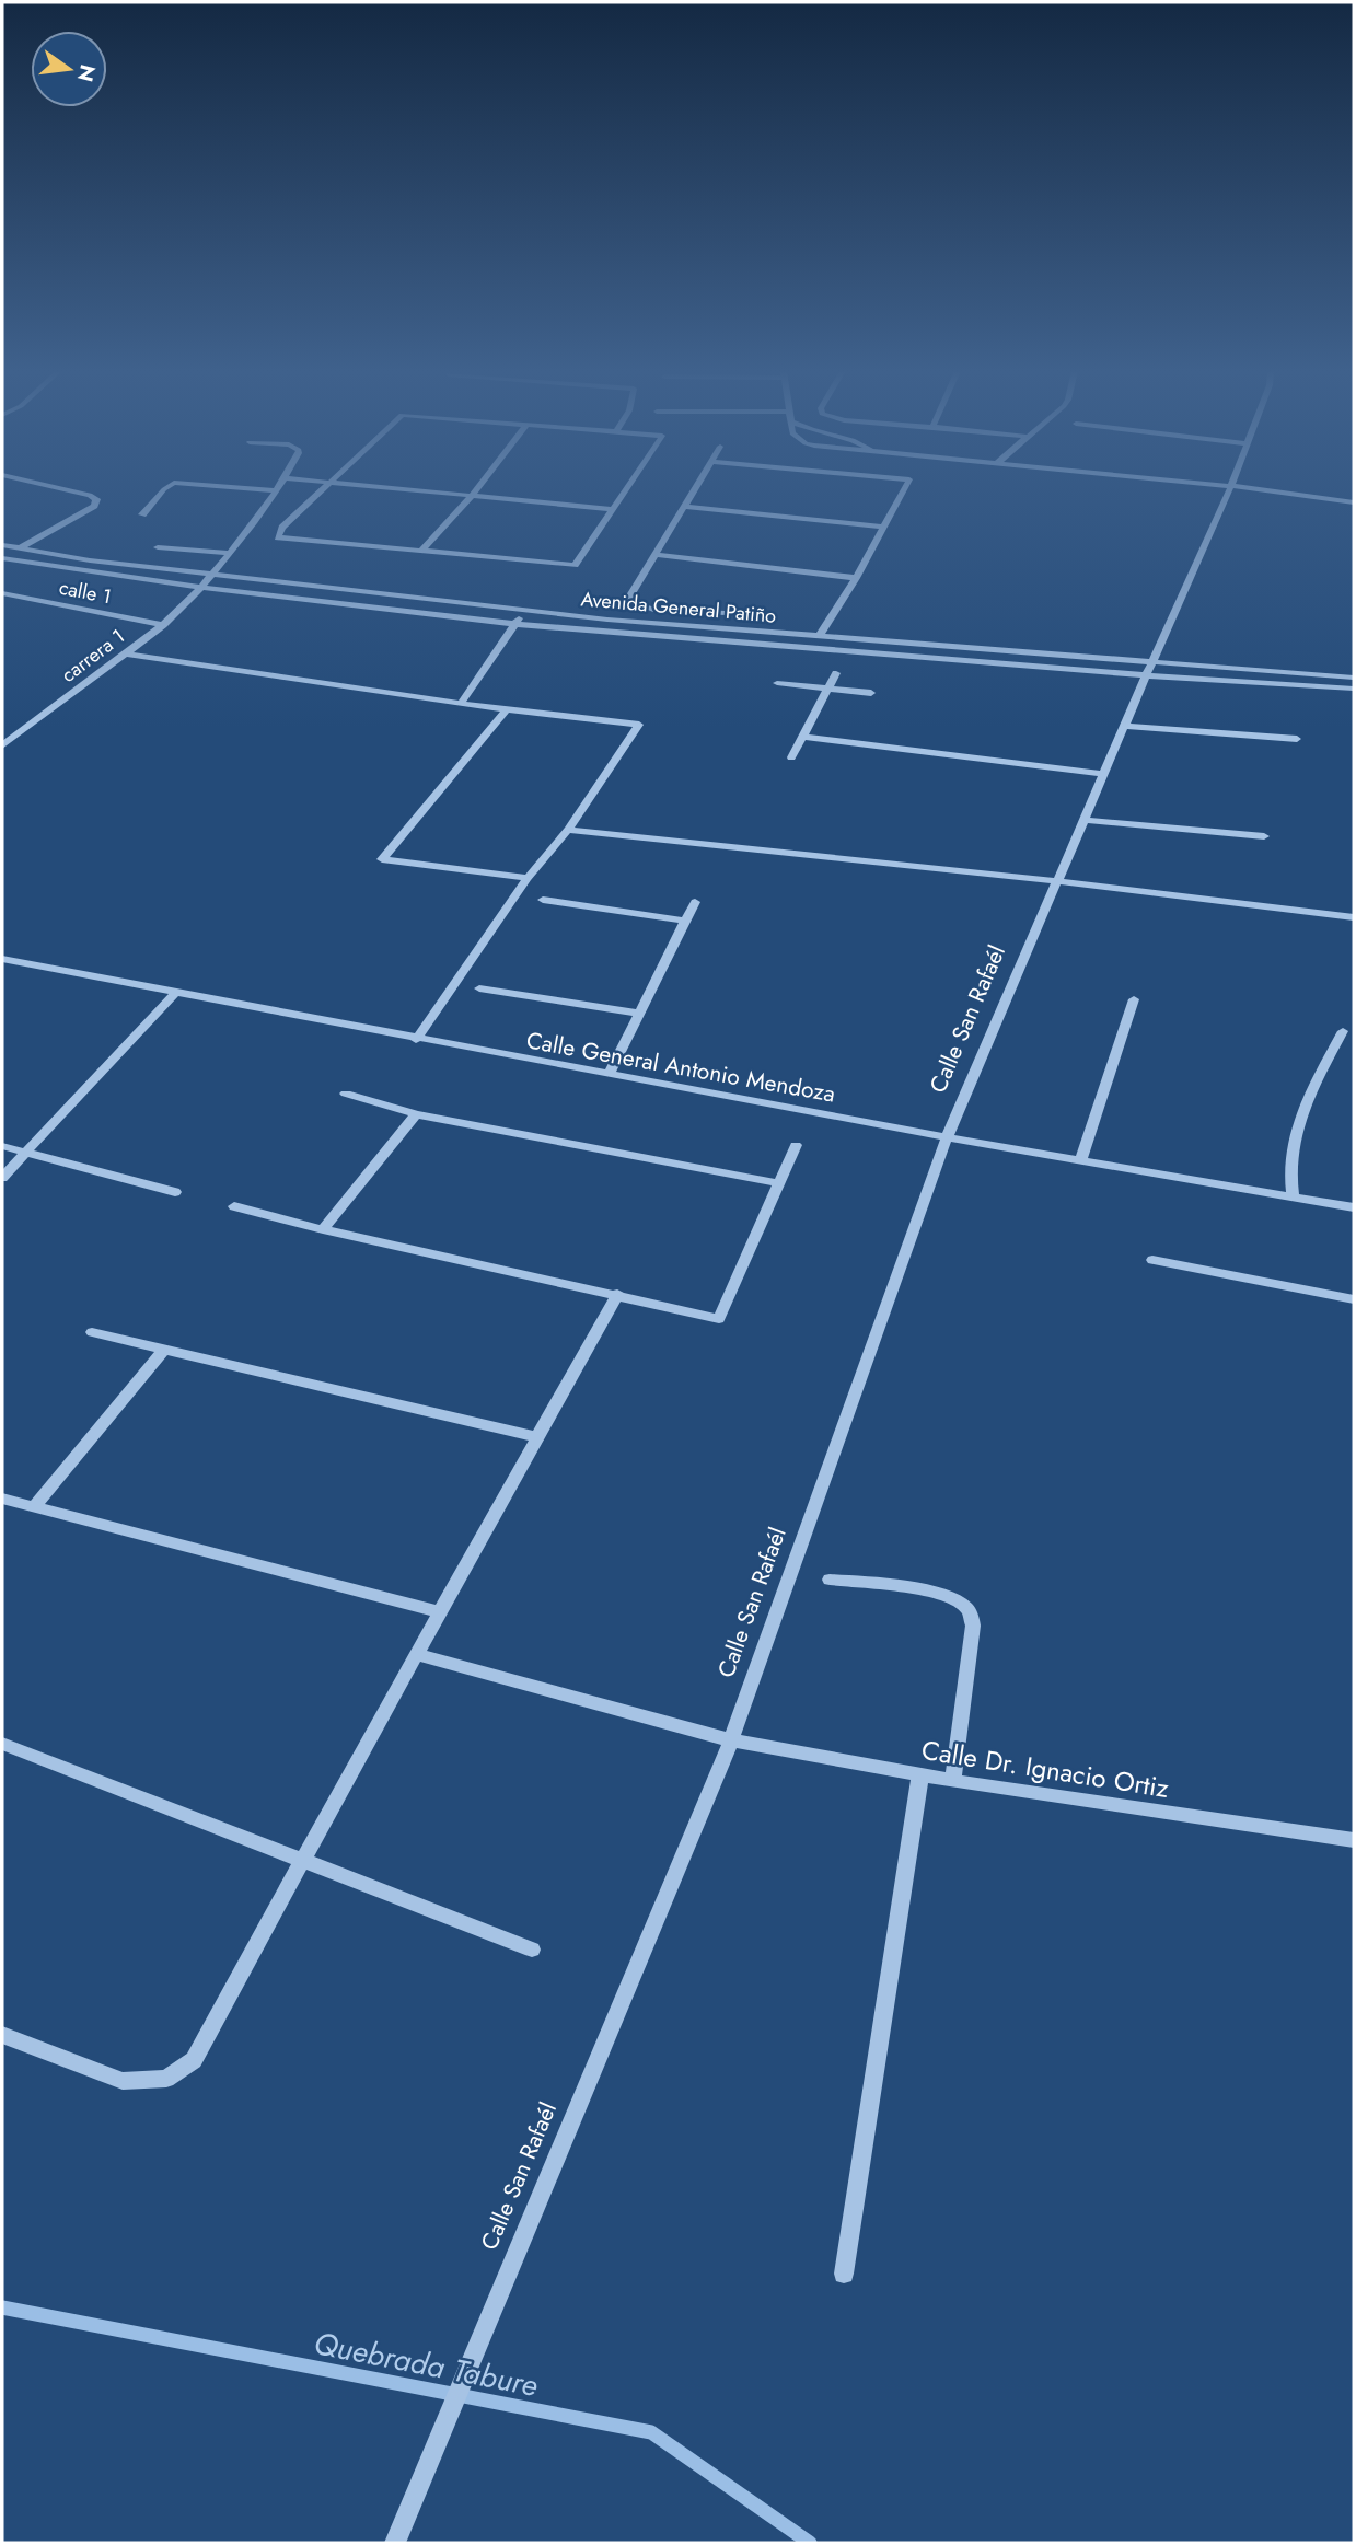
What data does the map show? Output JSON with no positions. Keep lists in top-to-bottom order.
{
  "streets": {
    "street": [
      "calle 1",
      "Avenida General Patiño",
      "carrera 1",
      "Calle San Rafaél",
      "Calle General Antonio Mendoza",
      "Calle Dr. Ignacio Ortiz"
    ]
  },
  "crossings": [
    ["calle 1", "carrera 1"],
    ["Avenida General Patiño", "carrera 1"],
    ["Avenida General Patiño", "Calle San Rafaél"],
    ["Calle San Rafaél", "Calle General Antonio Mendoza"],
    ["Calle San Rafaél", "Calle Dr. Ignacio Ortiz"]
  ],
  "water": ["Quebrada Tabure"],
  "north": "right"
}
